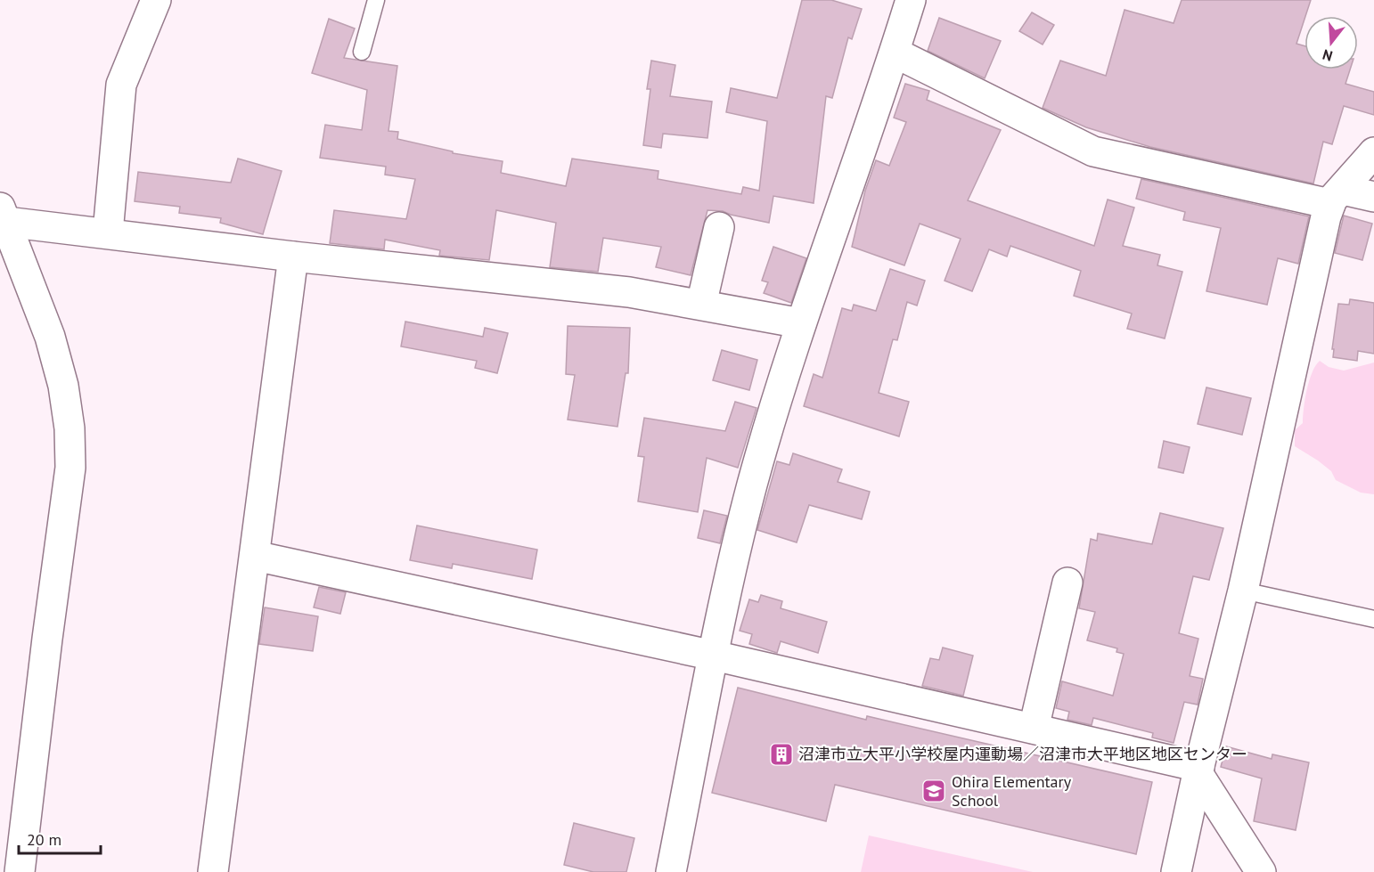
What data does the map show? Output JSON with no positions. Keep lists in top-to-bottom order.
{
  "places": {
    "building": ["沼津市立大平小学校屋内運動場／沼津市大平地区地区センター"],
    "school or university": ["Ohira Elementary School"]
  },
  "scale_bar": "20 m",
  "north": "bottom"
}
